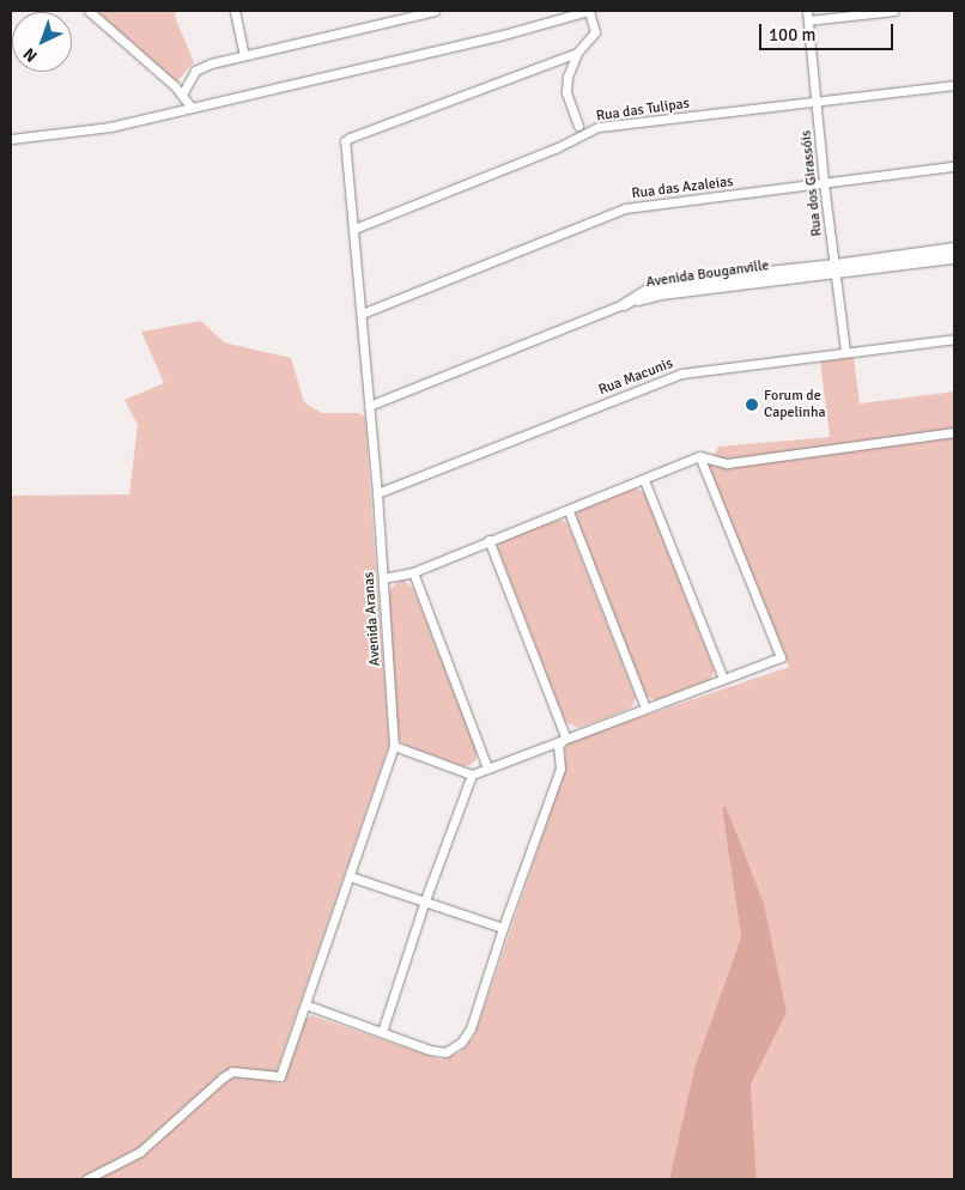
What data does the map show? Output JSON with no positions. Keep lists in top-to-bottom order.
{
  "streets": {
    "street": [
      "Rua das Tulipas",
      "Rua dos Girassóis",
      "Rua das Azaleias",
      "Avenida Bouganville",
      "Rua Macunis",
      "Avenida Aranas"
    ]
  },
  "crossings": [
    ["Rua das Tulipas", "Rua dos Girassóis"],
    ["Rua das Tulipas", "Avenida Aranas"],
    ["Rua dos Girassóis", "Rua das Azaleias"],
    ["Rua dos Girassóis", "Avenida Bouganville"],
    ["Rua dos Girassóis", "Rua Macunis"],
    ["Rua das Azaleias", "Avenida Aranas"],
    ["Rua Macunis", "Avenida Aranas"]
  ],
  "places": ["Forum de Capelinha"],
  "scale_bar": "100 m",
  "north": "bottom left"
}
